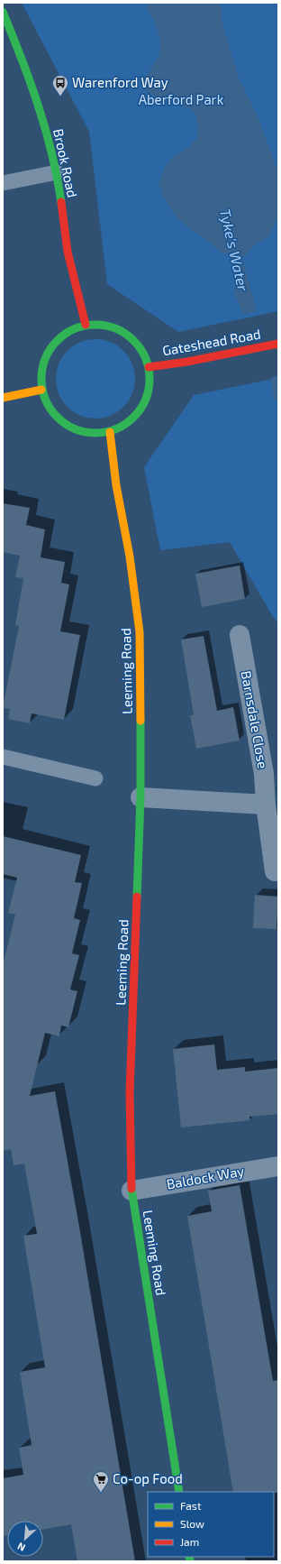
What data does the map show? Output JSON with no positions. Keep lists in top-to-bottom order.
{
  "streets": {
    "street": [
      "Brook Road",
      "Gateshead Road",
      "Leeming Road",
      "Barnsdale Close",
      "Baldock Way"
    ]
  },
  "crossings": [
    ["Brook Road", "Gateshead Road"],
    ["Brook Road", "Leeming Road"],
    ["Gateshead Road", "Leeming Road"],
    ["Leeming Road", "Baldock Way"]
  ],
  "water": ["Tyke's Water"],
  "parks": ["Aberford Park"],
  "places": {
    "bus stop": ["Warenford Way"],
    "supermarket": ["Co-op Food"]
  },
  "legend": ["Fast", "Slow", "Jam"],
  "north": "bottom left"
}
